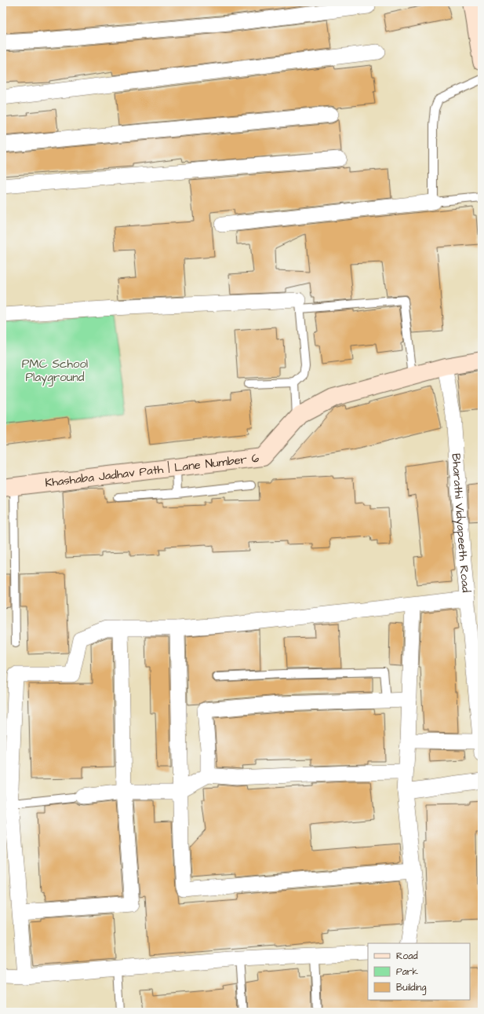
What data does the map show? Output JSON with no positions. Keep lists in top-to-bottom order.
{
  "streets": {
    "street": ["Khashaba Jadhav Path | Lane Number 6", "Bharathi Vidyapeeth Road"]
  },
  "crossings": [
    ["Khashaba Jadhav Path | Lane Number 6", "Bharathi Vidyapeeth Road"]
  ],
  "parks": ["PMC School Playground"],
  "legend": ["Road", "Park", "Building"]
}
